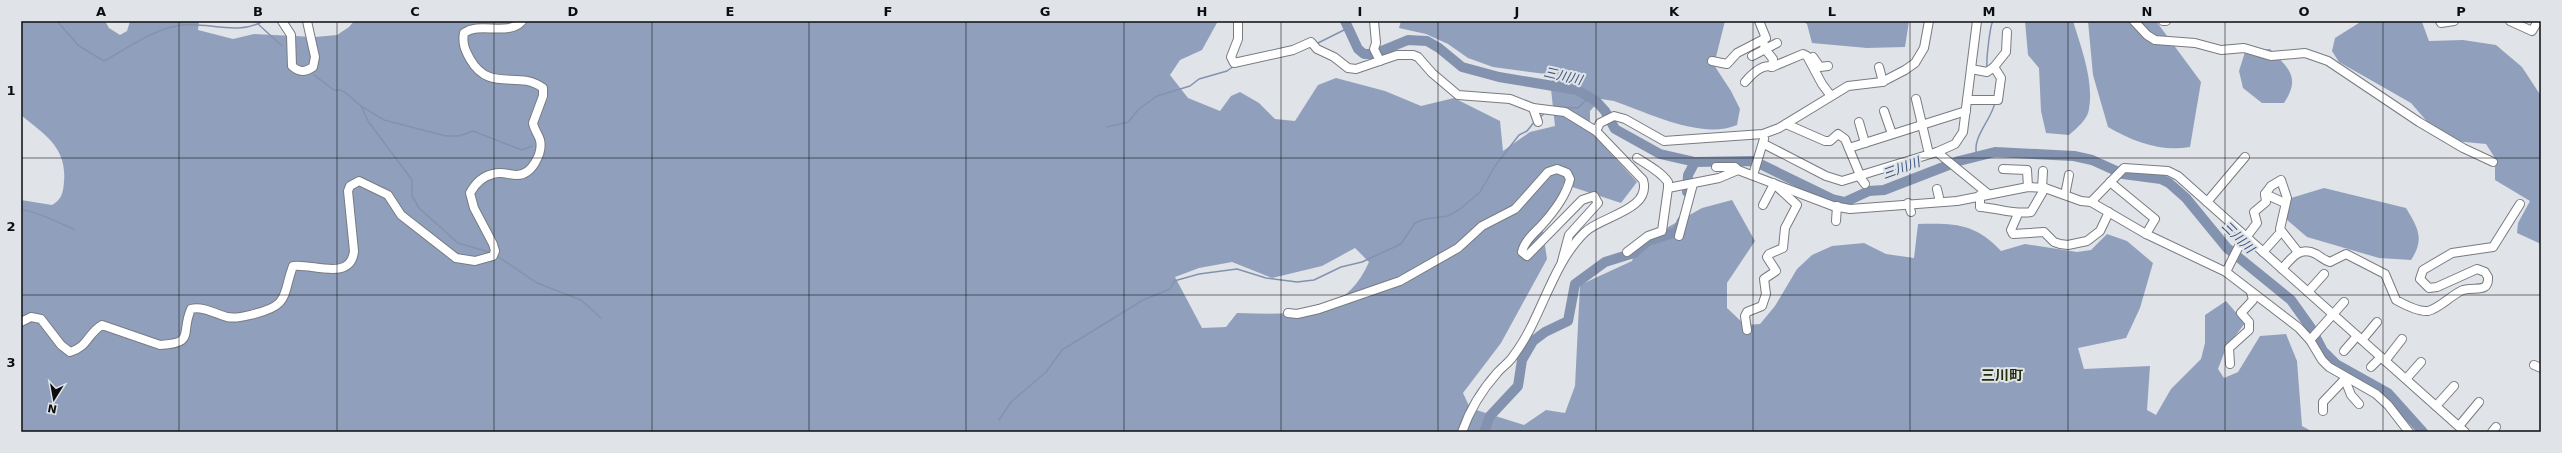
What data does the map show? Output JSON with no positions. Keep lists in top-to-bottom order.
{
  "districts": ["三川町"],
  "water": ["三川川"],
  "north": "bottom",
  "grid": {
    "columns": [
      "A",
      "B",
      "C",
      "D",
      "E",
      "F",
      "G",
      "H",
      "I",
      "J",
      "K",
      "L",
      "M",
      "N",
      "O",
      "P"
    ],
    "rows": ["1", "2", "3"]
  }
}
